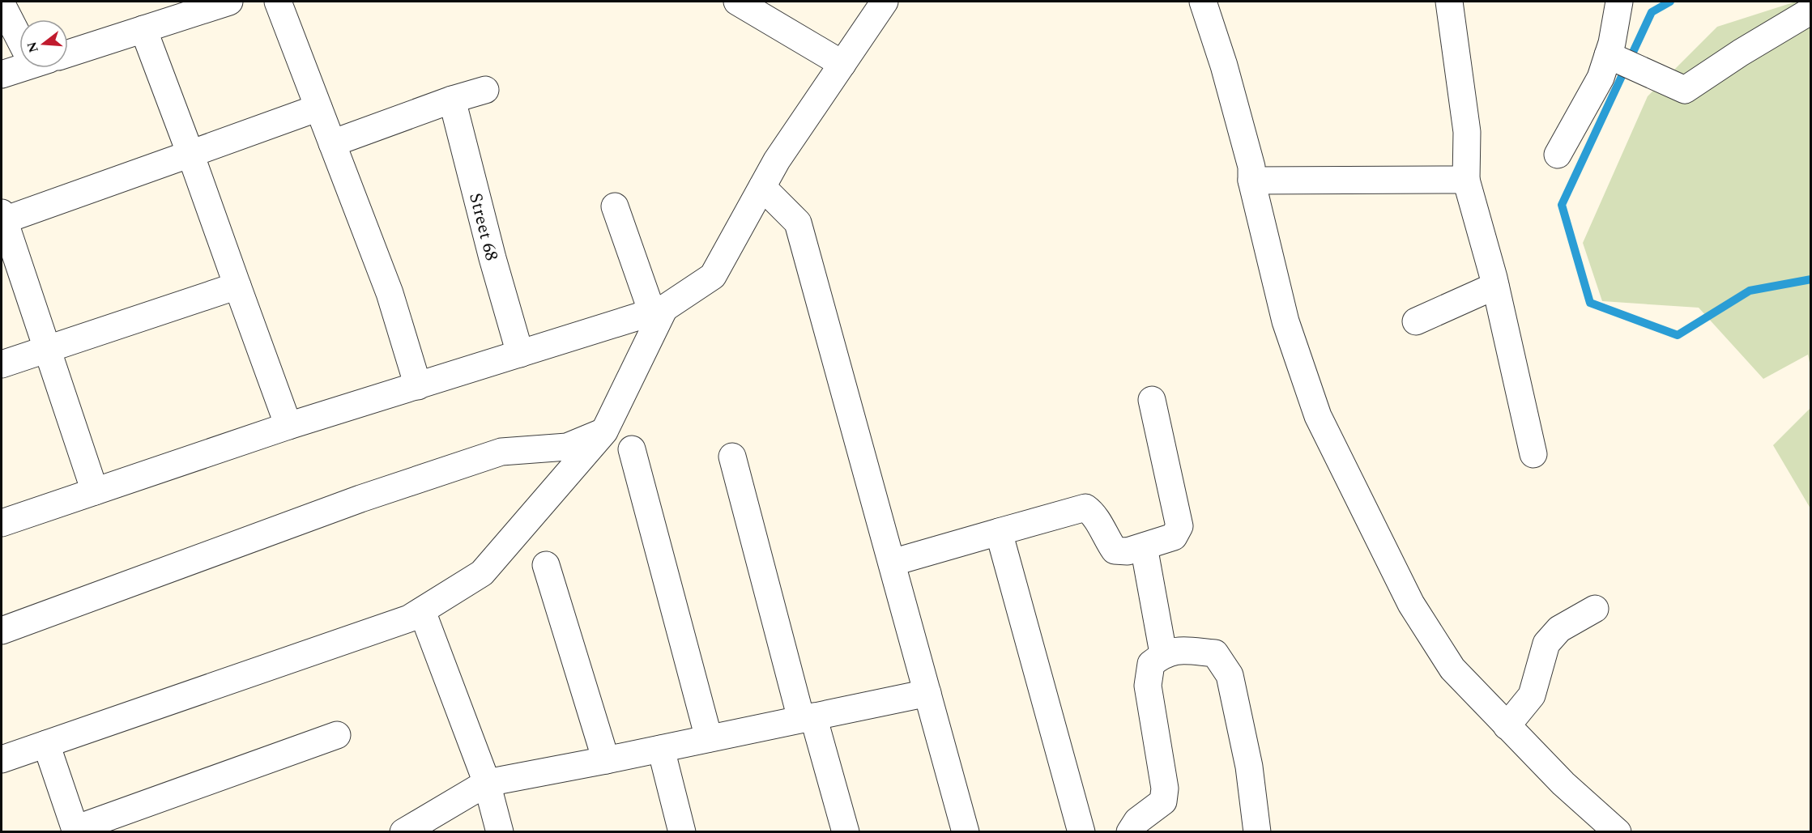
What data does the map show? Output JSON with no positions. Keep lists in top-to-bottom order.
{
  "streets": {
    "street": ["Street 68"]
  },
  "north": "left"
}
